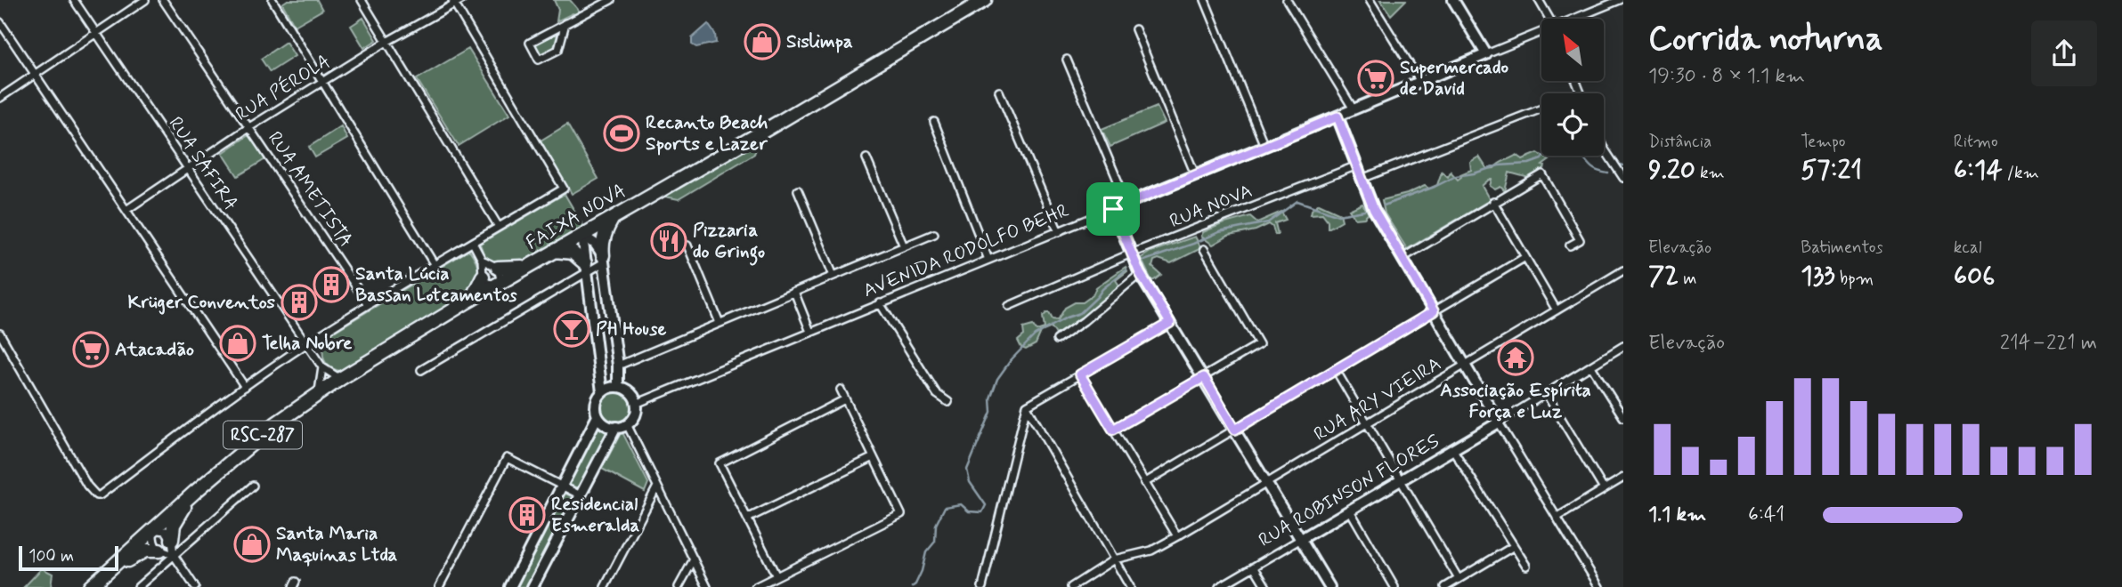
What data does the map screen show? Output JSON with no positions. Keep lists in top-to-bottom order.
{
  "streets": {
    "highway": ["FAIXA NOVA", "RSC-287"],
    "street": [
      "RUA PÉROLA",
      "RUA SAFIRA",
      "RUA AMETISTA",
      "RUA NOVA",
      "AVENIDA RODOLFO BEHR",
      "RUA ARY VIEIRA",
      "RUA ROBINSON FLORES"
    ]
  },
  "crossings": [
    ["RUA PÉROLA", "RUA SAFIRA"],
    ["RUA PÉROLA", "RUA AMETISTA"]
  ],
  "places": {
    "shop": ["Sislimpa", "Telha Nobre", "Santa Maria Maquinas Ltda"],
    "supermarket": ["Supermercado de David", "Atacadão"],
    "sports": ["Recanto Beach Sports e Lazer"],
    "restaurant": ["Pizzaria do Gringo"],
    "building": ["Santa Lúcia Bassan Loteamentos", "Krüger Conventos", "Residencial Esmeralda"],
    "bar": ["PH House"],
    "temple": ["Associação Espírita Força e Luz"]
  },
  "scale_bar": "100 m",
  "north": "top left",
  "page": {
    "heading": ["Corrida noturna", "19:30 · 8 × 1.1 km"],
    "stats": [
      ["Distância", "9.20 km"],
      ["Tempo", "57:21"],
      ["Ritmo", "6:14 /km"],
      ["Elevação", "72 m"],
      ["Batimentos", "133 bpm"],
      ["kcal", "606"]
    ],
    "chart": ["Elevação", "214–221 m"],
    "list": [
      {
        "name": "1.1 km",
        "note": "6:41"
      }
    ],
    "scale": "100 m"
  }
}
